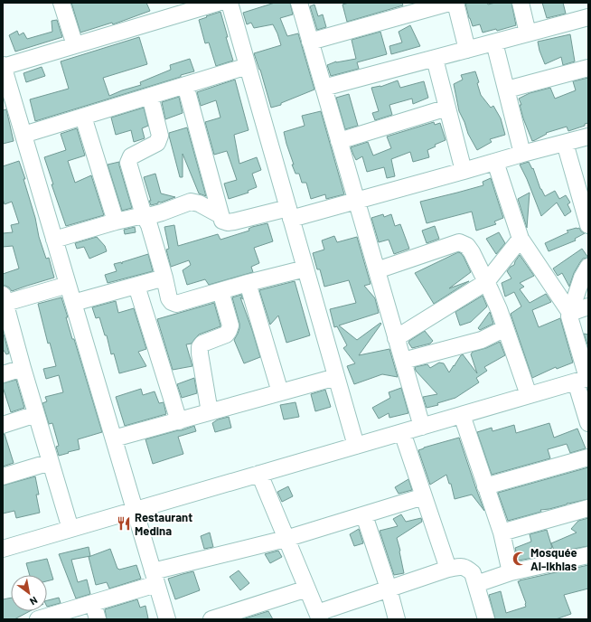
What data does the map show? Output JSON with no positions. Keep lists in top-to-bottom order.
{
  "places": {
    "restaurant": ["Restaurant Medina"],
    "mosque": ["Mosquée Al-Ikhlas"]
  },
  "north": "bottom right"
}
